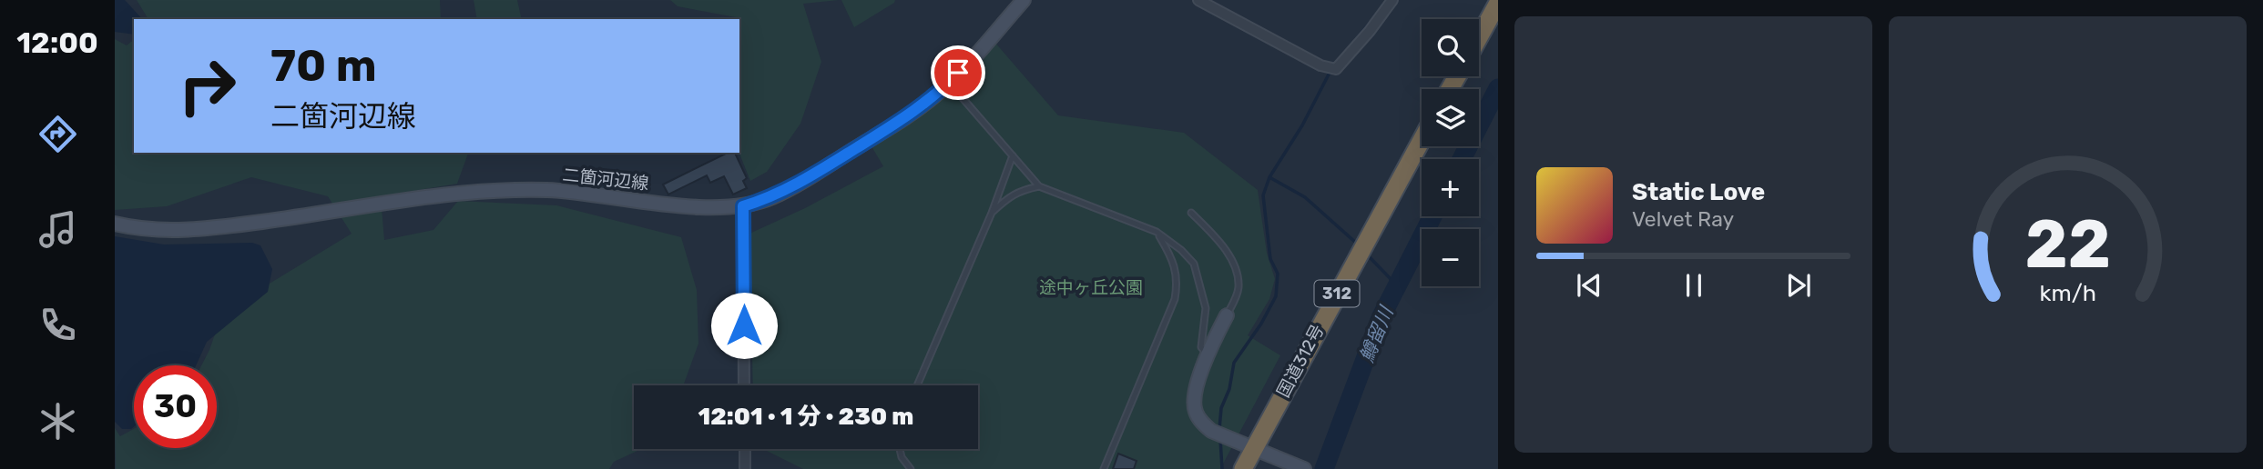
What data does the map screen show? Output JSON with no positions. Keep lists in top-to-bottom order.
{
  "streets": {
    "highway": ["312", "国道312号"],
    "main road": ["二箇河辺線"]
  },
  "water": ["鱒留川"],
  "parks": ["途中ヶ丘公園"],
  "page": {
    "tabs": "12:00",
    "map_buttons": ["+", "−"],
    "turn": ["70 m", "二箇河辺線"],
    "song": ["Static Love", "Velvet Ray"],
    "limit": "30",
    "trip": "12:01 · 1 分 · 230 m",
    "gauge": ["22", "km/h"]
  }
}
